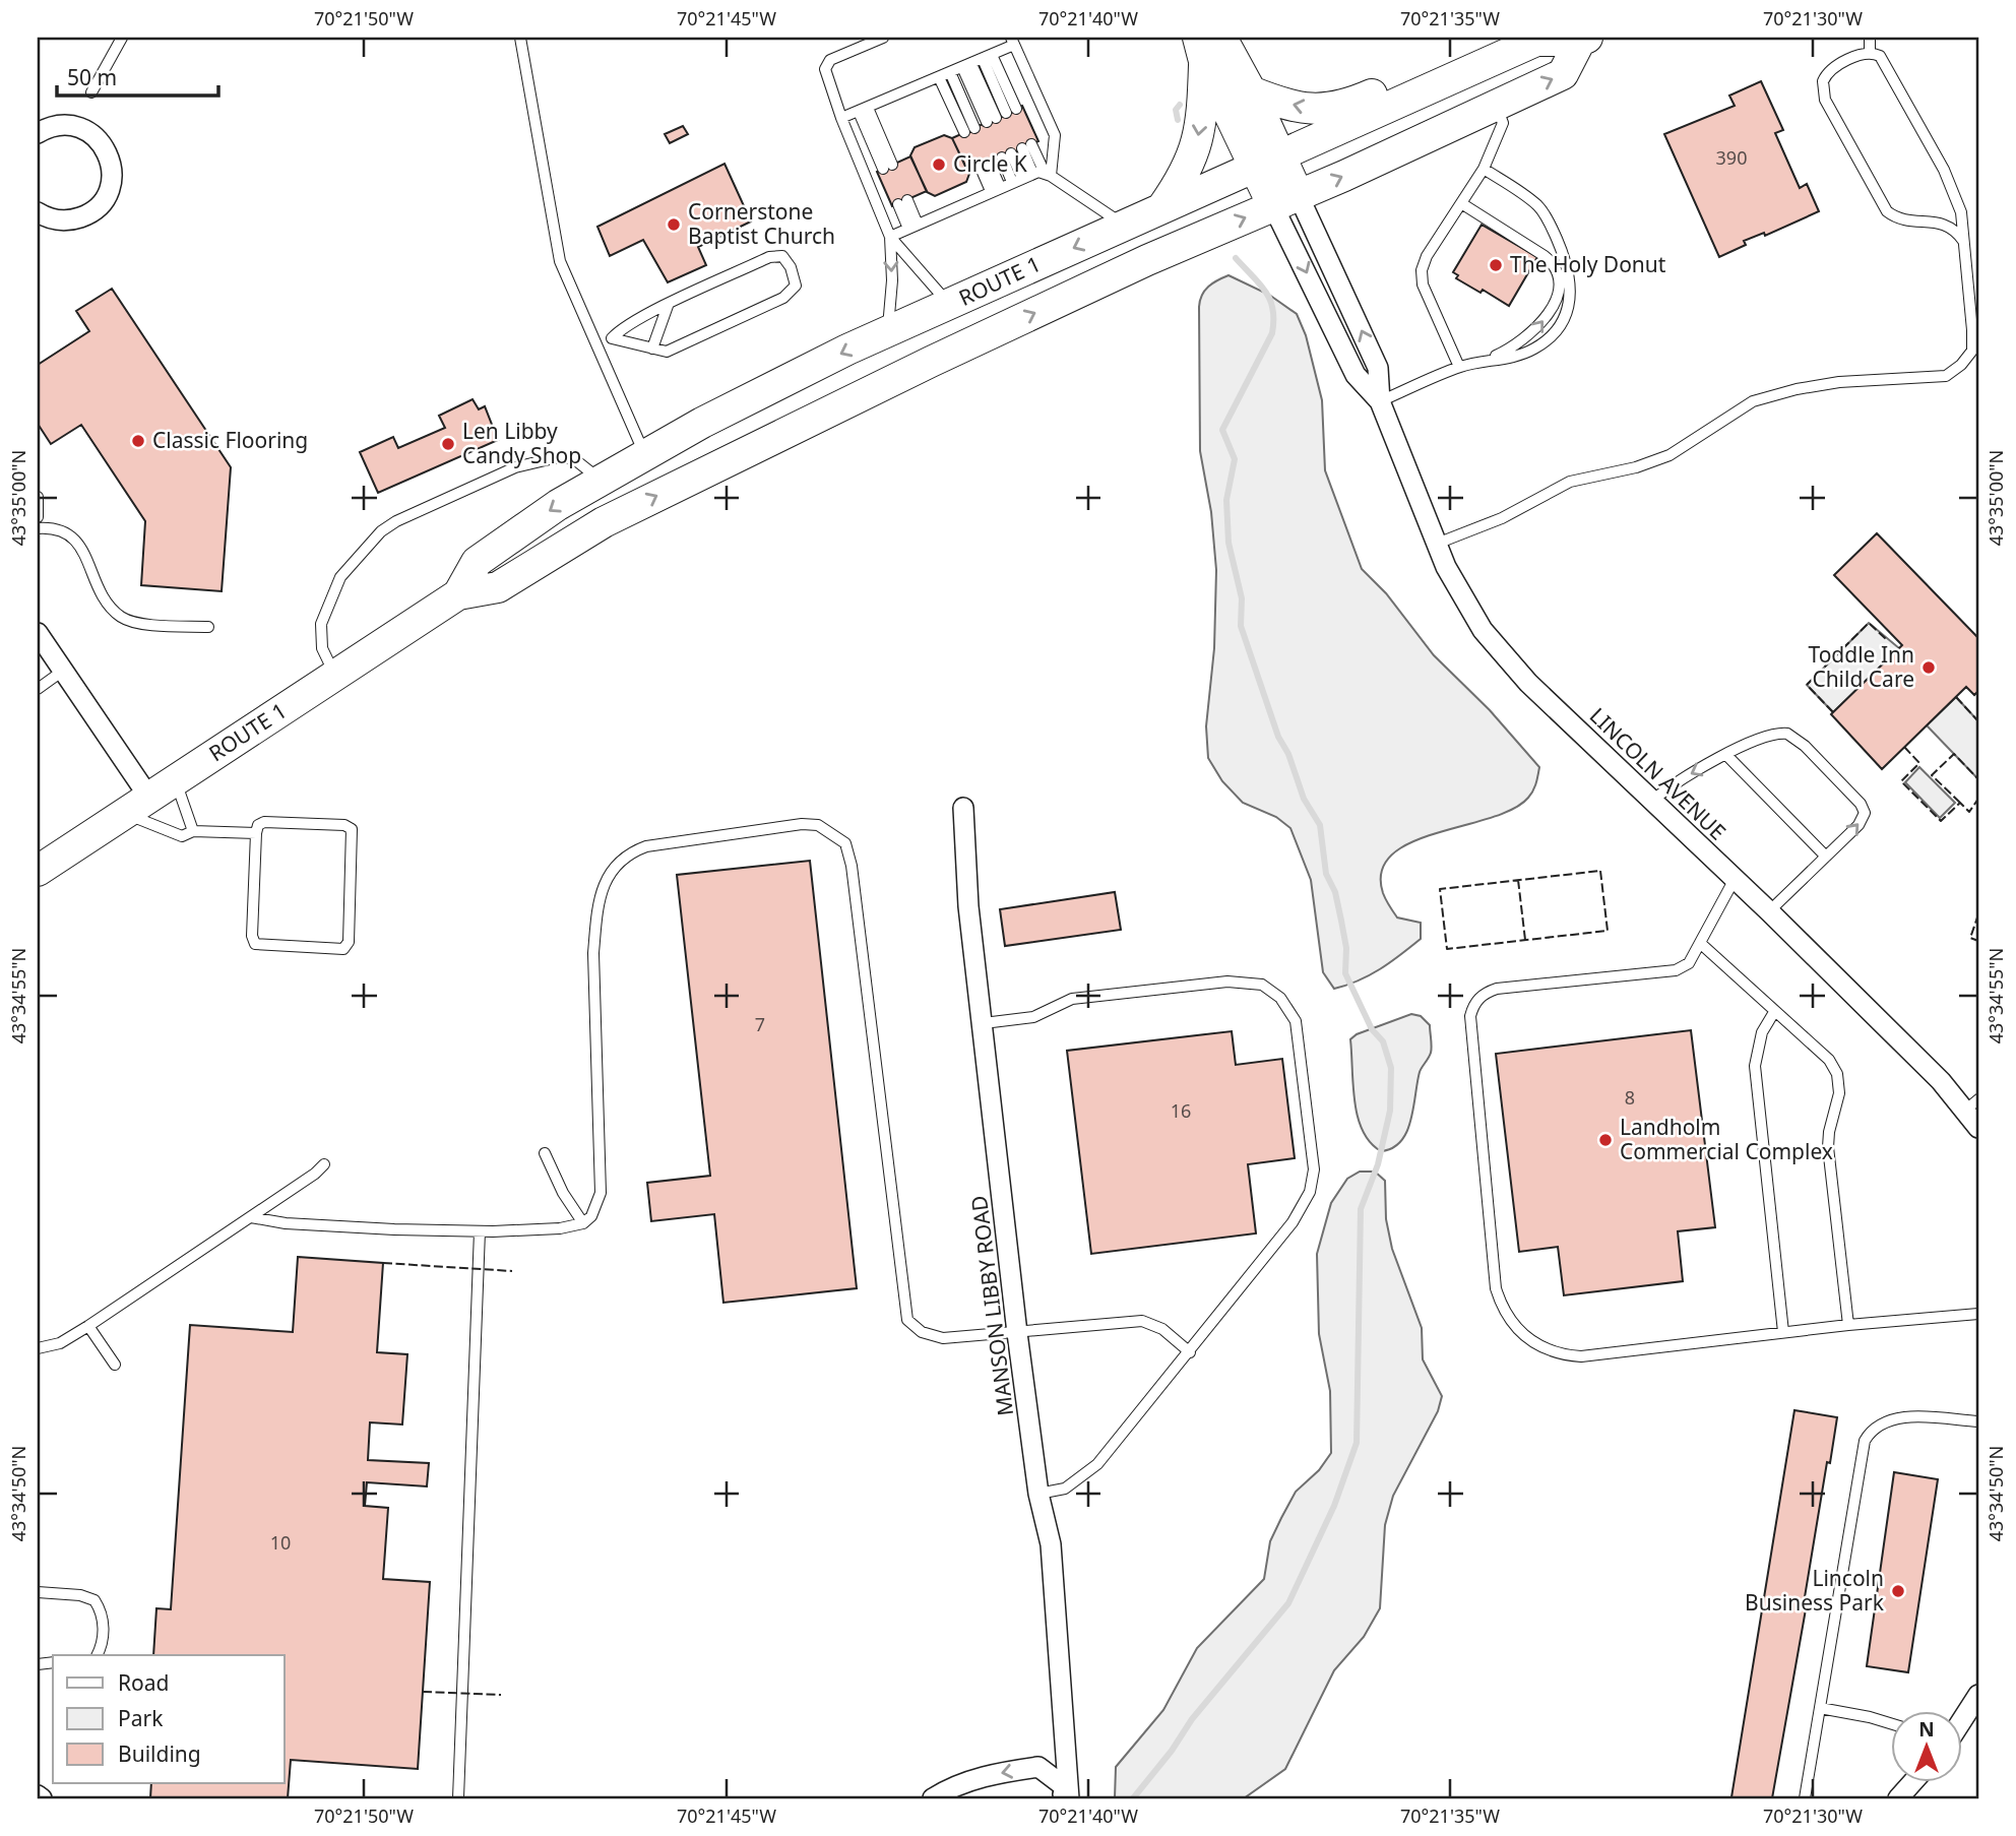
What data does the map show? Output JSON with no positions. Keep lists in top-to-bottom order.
{
  "streets": {
    "main road": ["ROUTE 1"],
    "street": ["LINCOLN AVENUE", "MANSON LIBBY ROAD"]
  },
  "crossings": [
    ["ROUTE 1", "LINCOLN AVENUE"]
  ],
  "places": [
    "Circle K",
    "Cornerstone Baptist Church",
    "The Holy Donut",
    "Classic Flooring",
    "Len Libby Candy Shop",
    "Toddle Inn Child Care",
    "Landholm Commercial Complex",
    "Lincoln Business Park"
  ],
  "house_numbers": [
    "390",
    "7",
    "8",
    "16",
    "10"
  ],
  "legend": ["Road", "Park", "Building"],
  "scale_bar": "50 m",
  "north": "top",
  "coordinates": [
    "70°21'50\"W",
    "70°21'45\"W",
    "70°21'40\"W",
    "70°21'35\"W",
    "70°21'30\"W",
    "43°35'00\"N",
    "43°34'55\"N",
    "43°34'50\"N"
  ]
}
